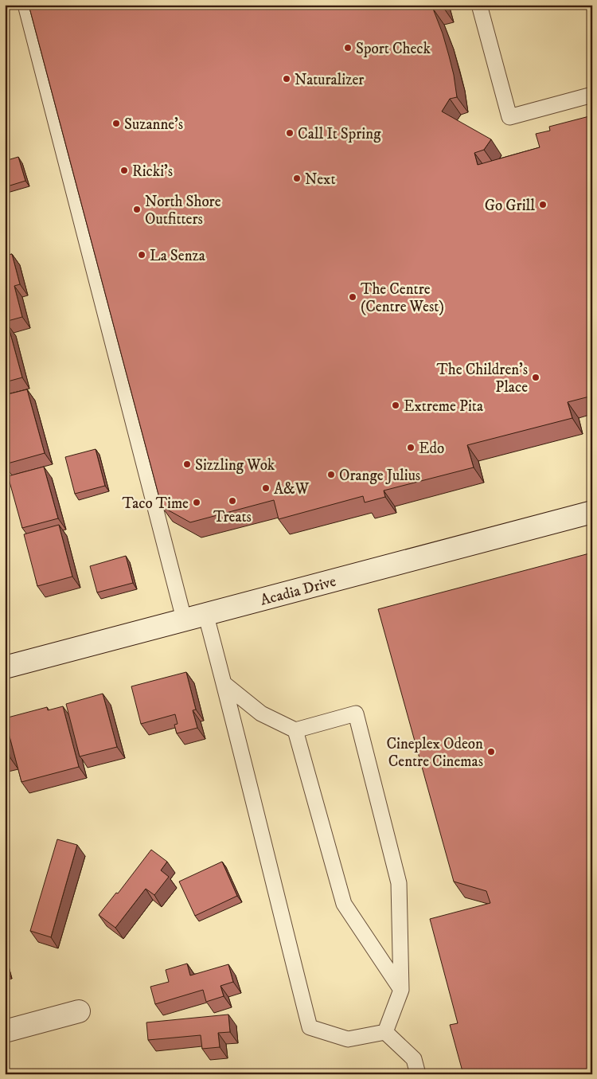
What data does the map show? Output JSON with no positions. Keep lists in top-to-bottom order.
{
  "streets": {
    "street": ["Acadia Drive"]
  },
  "places": [
    "Sport Check",
    "Naturalizer",
    "Suzanne's",
    "Call It Spring",
    "Ricki's",
    "Next",
    "Go Grill",
    "North Shore Outfitters",
    "La Senza",
    "The Centre (Centre West)",
    "The Children's Place",
    "Extreme Pita",
    "Edo",
    "Sizzling Wok",
    "Orange Julius",
    "A&W",
    "Treats",
    "Taco Time",
    "Cineplex Odeon Centre Cinemas"
  ]
}
